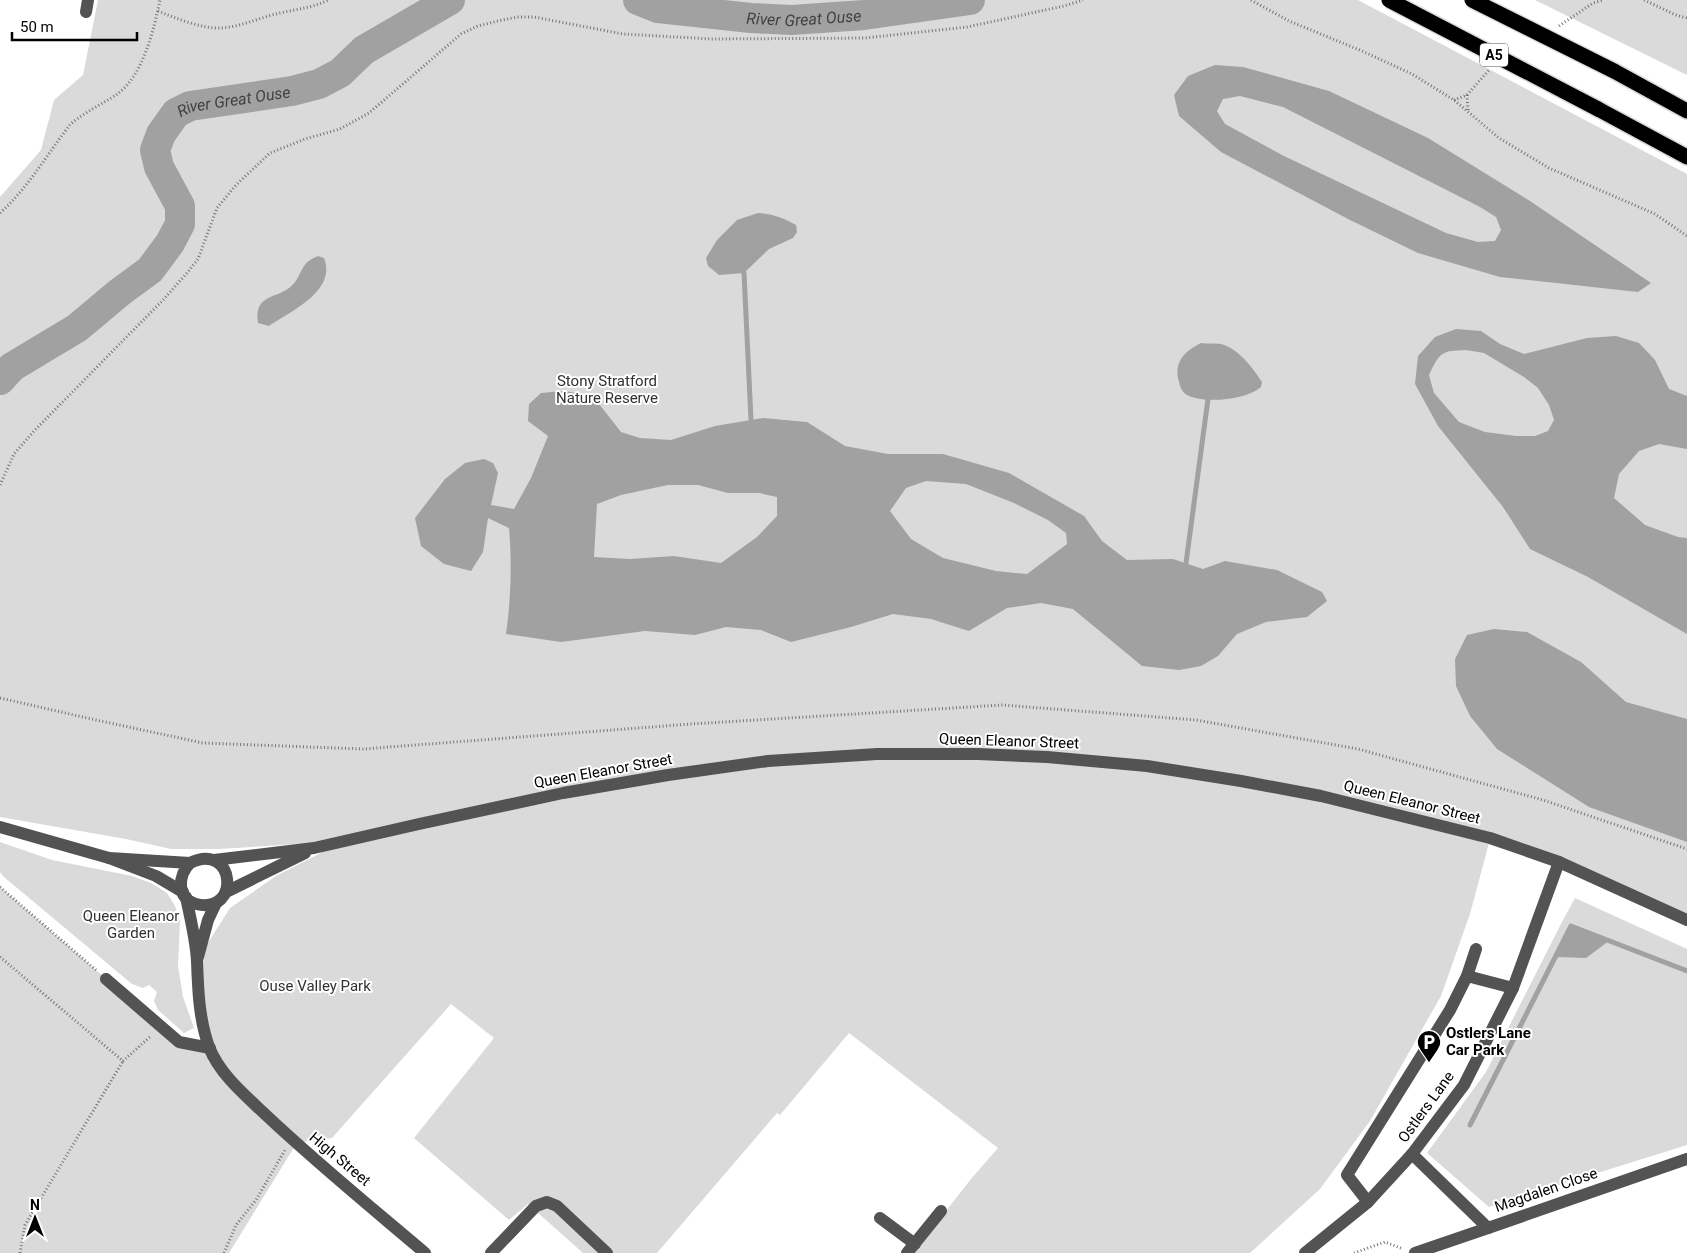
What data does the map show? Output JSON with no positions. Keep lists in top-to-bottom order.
{
  "streets": {
    "highway": ["A5"],
    "street": [
      "Queen Eleanor Street",
      "Ostlers Lane",
      "High Street",
      "Magdalen Close"
    ]
  },
  "crossings": [
    ["Queen Eleanor Street", "Ostlers Lane"],
    ["Ostlers Lane", "Magdalen Close"]
  ],
  "water": ["River Great Ouse"],
  "parks": ["Stony Stratford Nature Reserve", "Queen Eleanor Garden", "Ouse Valley Park"],
  "places": {
    "parking": ["Ostlers Lane Car Park"]
  },
  "scale_bar": "50 m",
  "north": "top"
}
